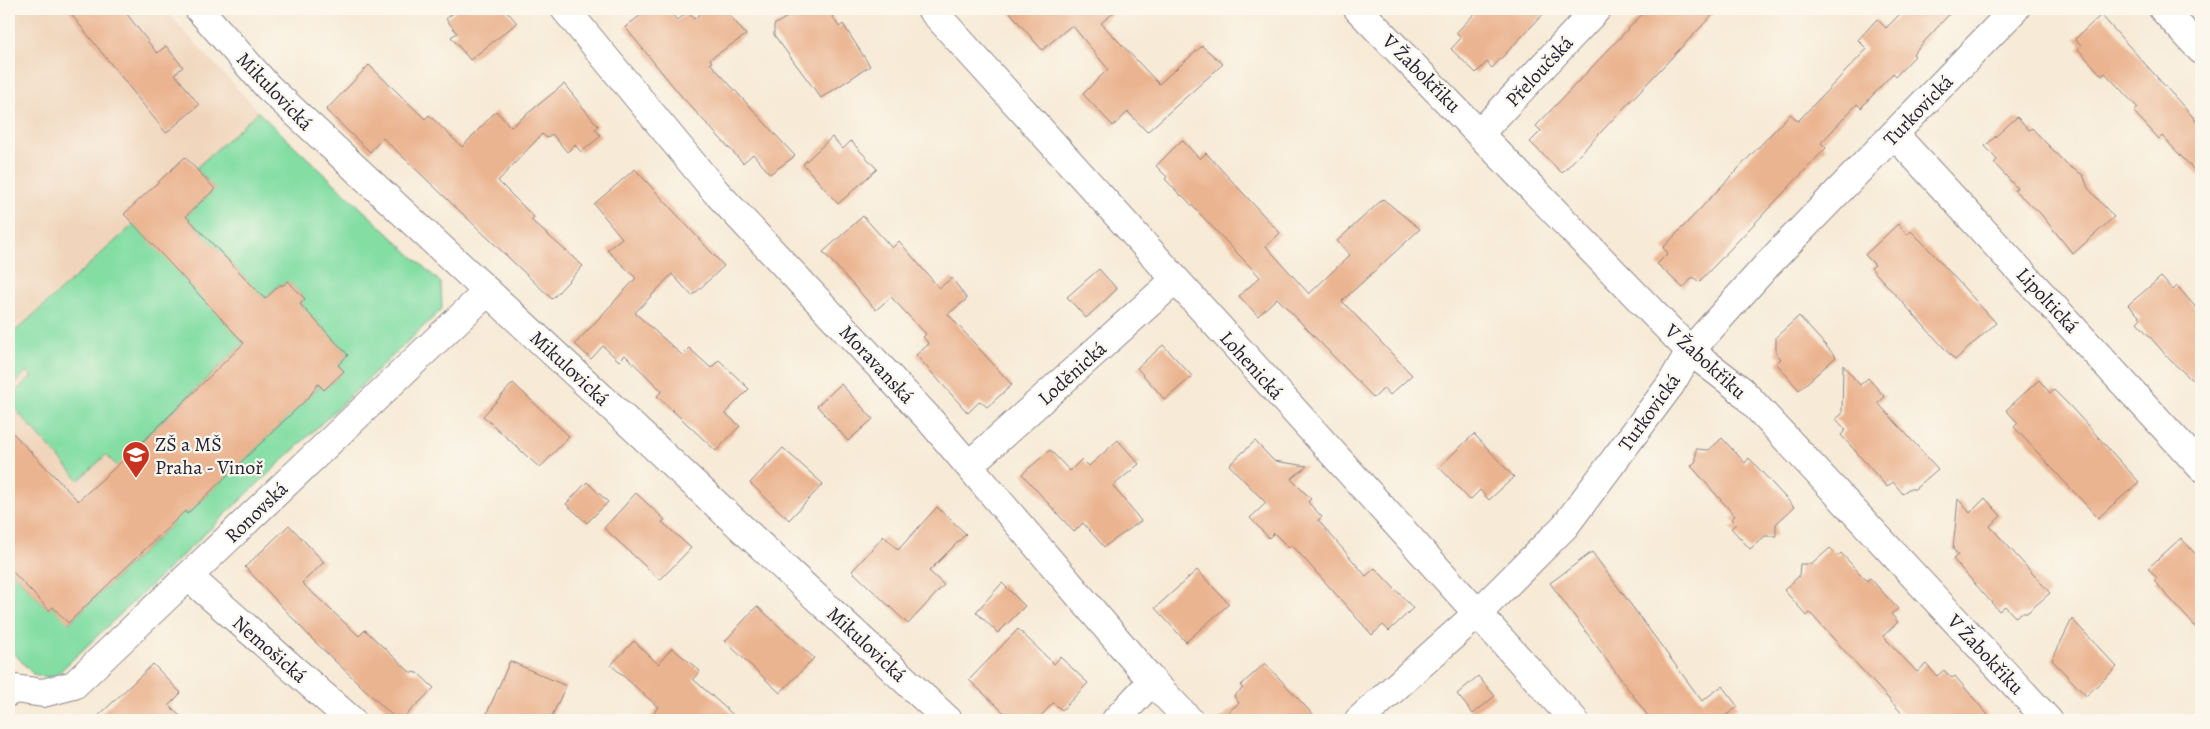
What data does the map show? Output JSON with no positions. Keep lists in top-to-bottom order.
{
  "streets": {
    "street": [
      "Přeloučská",
      "V Žabokřiku",
      "Mikulovická",
      "Turkovická",
      "Lipoltická",
      "Moravanská",
      "Lohenická",
      "Loděnická",
      "Ronovská",
      "Nemošická"
    ]
  },
  "crossings": [
    ["Přeloučská", "V Žabokřiku"],
    ["V Žabokřiku", "Turkovická"],
    ["Mikulovická", "Ronovská"],
    ["Turkovická", "Lipoltická"],
    ["Turkovická", "Lohenická"],
    ["Moravanská", "Loděnická"],
    ["Lohenická", "Loděnická"],
    ["Ronovská", "Nemošická"]
  ],
  "places": {
    "school or university": ["ZŠ a MŠ Praha - Vinoř"]
  }
}
